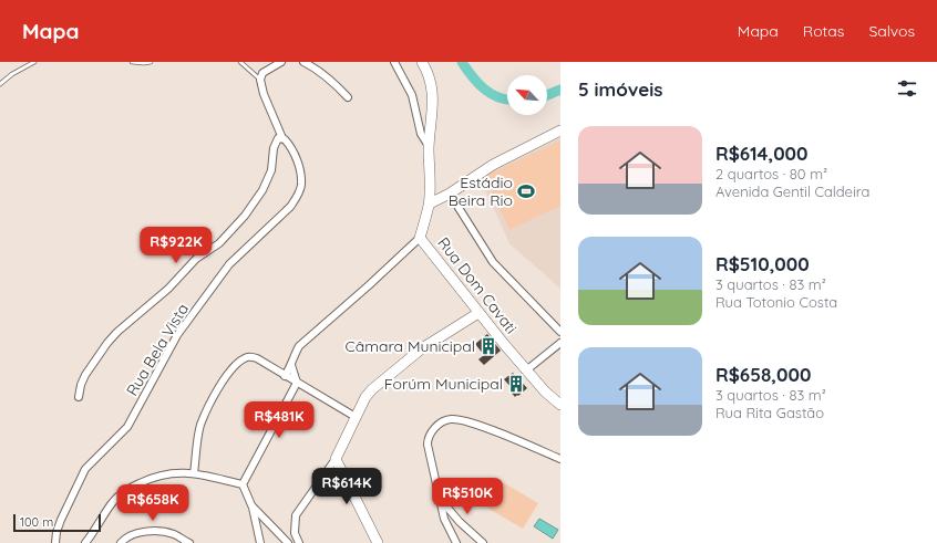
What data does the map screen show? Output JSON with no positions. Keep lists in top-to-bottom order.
{
  "streets": {
    "main road": ["Rua Dom Cavati"],
    "street": ["Rua Bela Vista"]
  },
  "places": {
    "sports": ["Estádio Beira Rio"],
    "building": ["Câmara Municipal", "Forúm Municipal"]
  },
  "scale_bar": "100 m",
  "north": "top left",
  "page": {
    "header": "Mapa",
    "nav": ["Mapa", "Rotas", "Salvos"],
    "heading": "5 imóveis",
    "list": [
      {
        "name": "R$614,000",
        "note": "2 quartos · 80 m² · Avenida Gentil Caldeira"
      },
      {
        "name": "R$510,000",
        "note": "3 quartos · 83 m² · Rua Totonio Costa"
      },
      {
        "name": "R$658,000",
        "note": "3 quartos · 83 m² · Rua Rita Gastão"
      }
    ],
    "price": [
      "R$922K",
      "R$481K",
      "R$614K",
      "R$510K",
      "R$658K"
    ],
    "scale": "100 m"
  }
}
